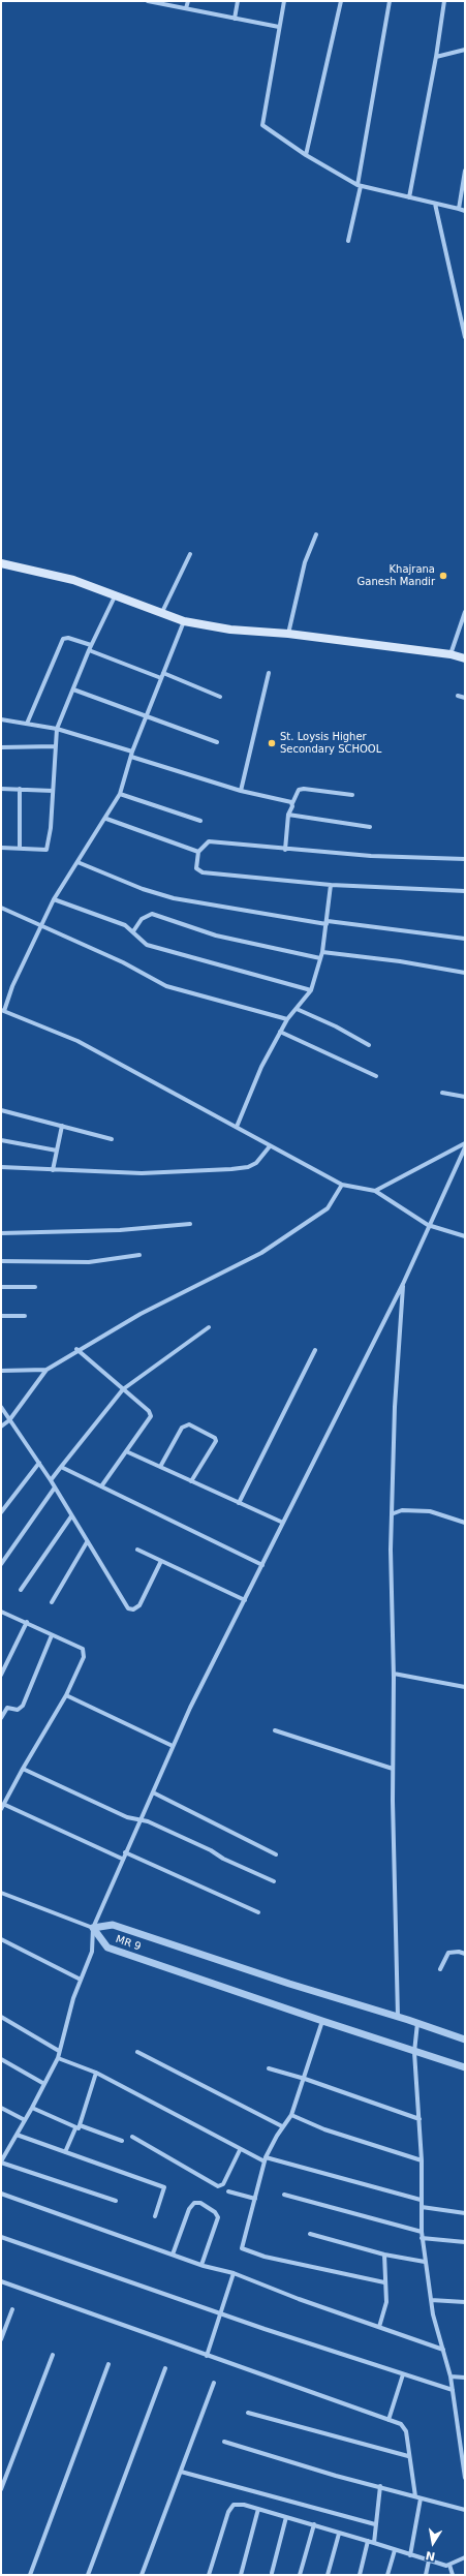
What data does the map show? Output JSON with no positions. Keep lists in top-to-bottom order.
{
  "streets": {
    "street": ["MR 9"]
  },
  "places": ["Khajrana Ganesh Mandir", "St. Loysis Higher Secondary SCHOOL"],
  "north": "bottom"
}
